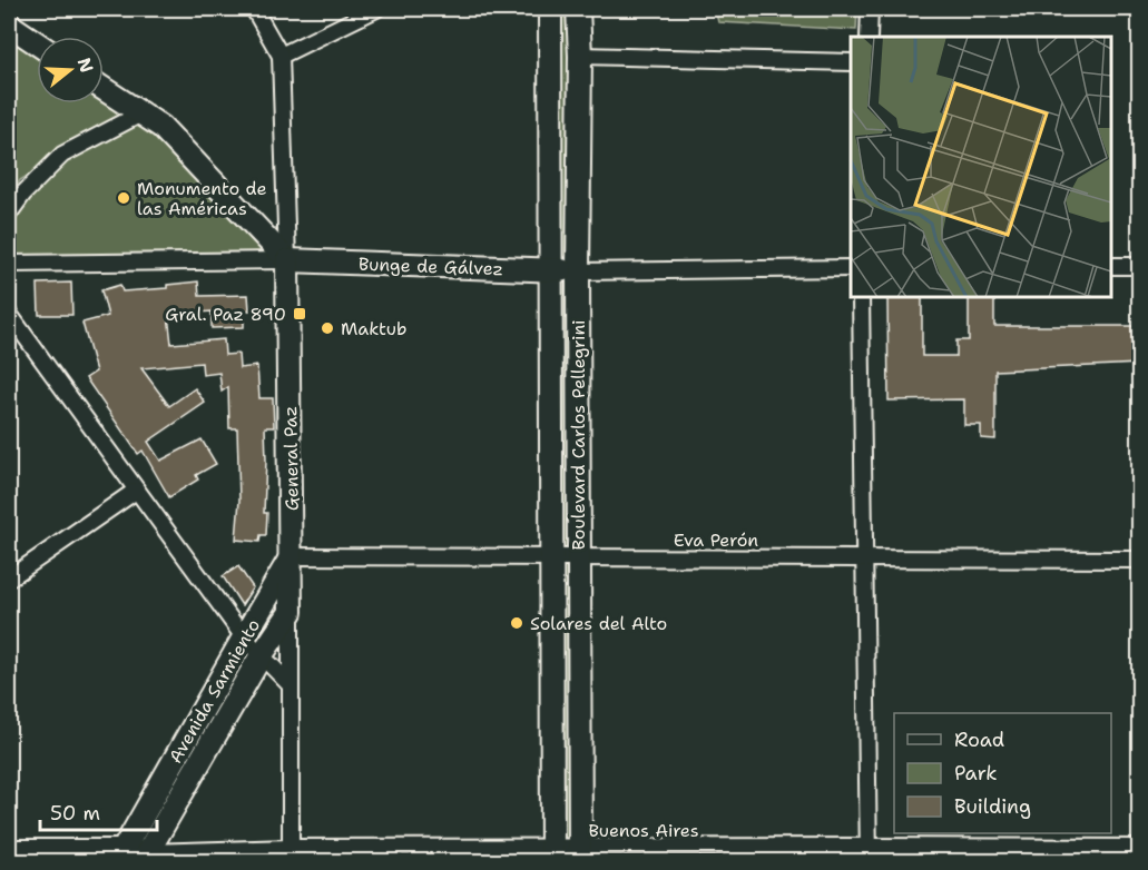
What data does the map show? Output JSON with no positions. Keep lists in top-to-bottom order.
{
  "streets": {
    "street": [
      "Bunge de Gálvez",
      "Boulevard Carlos Pellegrini",
      "General Paz",
      "Eva Perón",
      "Avenida Sarmiento",
      "Buenos Aires"
    ]
  },
  "crossings": [
    ["Bunge de Gálvez", "Boulevard Carlos Pellegrini"],
    ["Bunge de Gálvez", "General Paz"],
    ["Boulevard Carlos Pellegrini", "Eva Perón"],
    ["Boulevard Carlos Pellegrini", "Buenos Aires"],
    ["General Paz", "Eva Perón"],
    ["General Paz", "Avenida Sarmiento"],
    ["General Paz", "Buenos Aires"],
    ["Eva Perón", "Avenida Sarmiento"],
    ["Avenida Sarmiento", "Buenos Aires"]
  ],
  "places": {
    "other": ["Monumento de las Américas", "Maktub", "Solares del Alto"],
    "transit": ["Gral. Paz 890"]
  },
  "legend": ["Road", "Park", "Building"],
  "scale_bar": "50 m",
  "north": "right"
}
